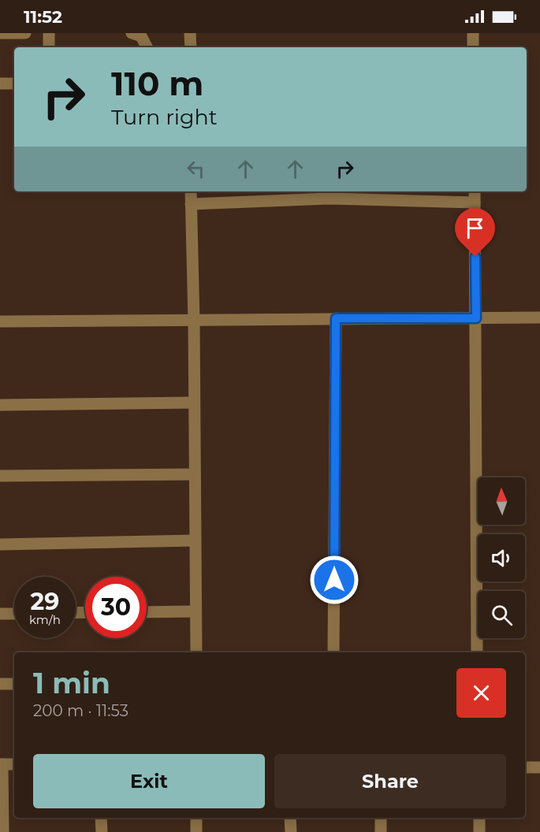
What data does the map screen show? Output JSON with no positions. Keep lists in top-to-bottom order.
{
  "north": "top",
  "page": {
    "status": "11:52",
    "turn": ["110 m", "Turn right"],
    "speed": "29 km/h",
    "limit": "30",
    "heading": ["1 min", "200 m · 11:53"],
    "buttons": ["Exit", "Share"]
  }
}
